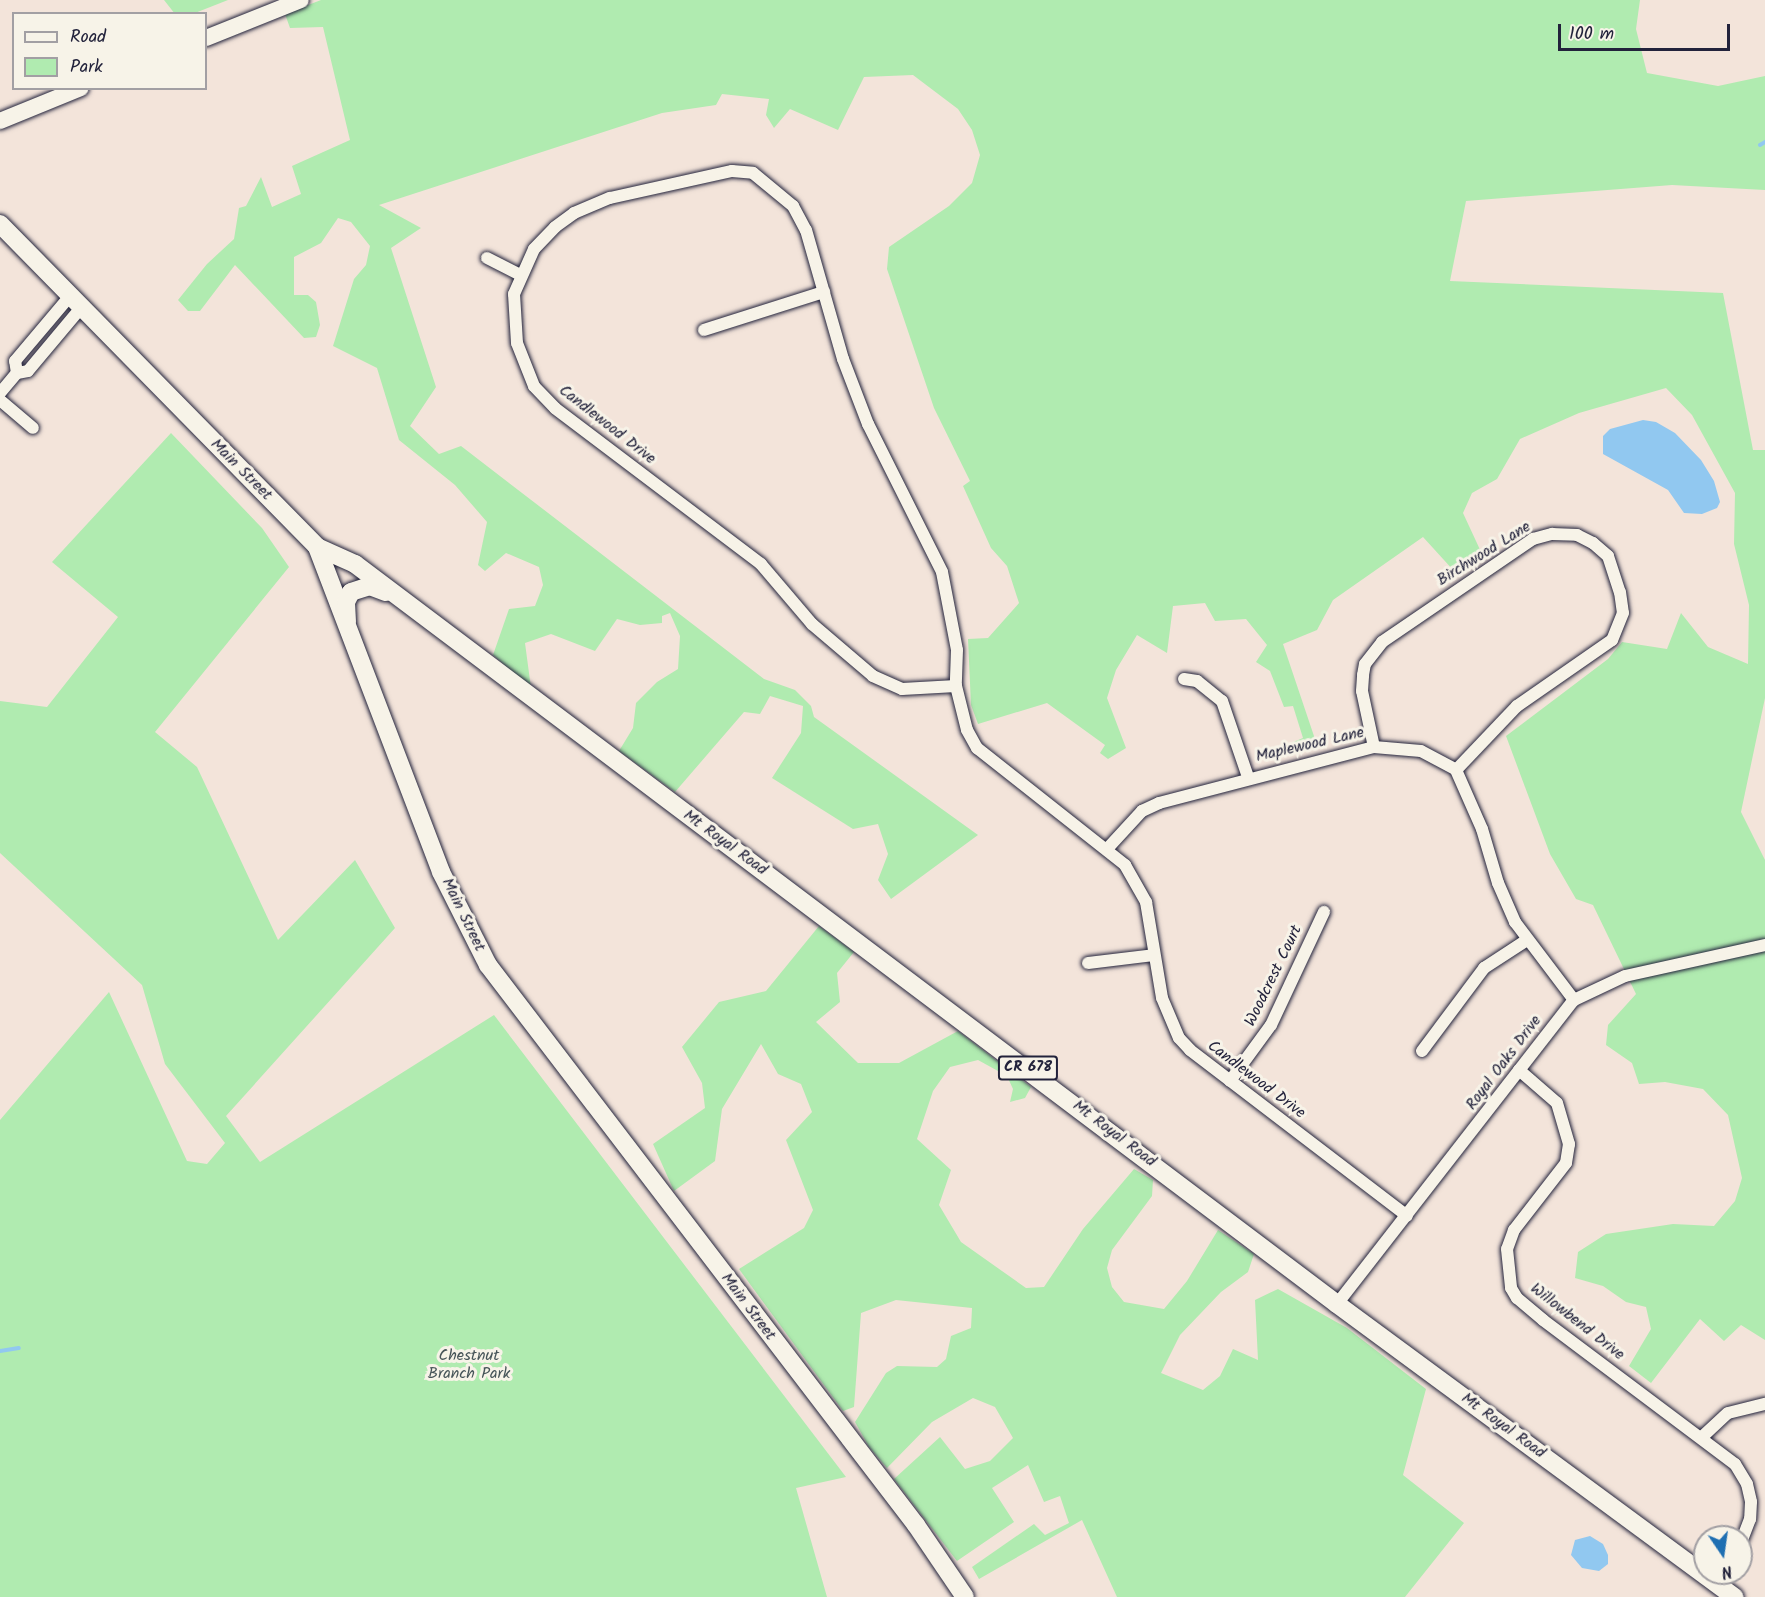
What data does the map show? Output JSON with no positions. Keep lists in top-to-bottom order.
{
  "streets": {
    "main road": ["Main Street", "Mt Royal Road", "CR 678"],
    "street": [
      "Candlewood Drive",
      "Birchwood Lane",
      "Maplewood Lane",
      "Woodcrest Court",
      "Royal Oaks Drive",
      "Willowbend Drive"
    ]
  },
  "crossings": [
    ["Candlewood Drive", "Maplewood Lane"],
    ["Candlewood Drive", "Woodcrest Court"],
    ["Candlewood Drive", "Royal Oaks Drive"],
    ["Main Street", "Mt Royal Road"],
    ["Birchwood Lane", "Maplewood Lane"],
    ["Mt Royal Road", "Royal Oaks Drive"],
    ["Royal Oaks Drive", "Willowbend Drive"]
  ],
  "parks": ["Chestnut Branch Park"],
  "legend": ["Road", "Park"],
  "scale_bar": "100 m",
  "north": "bottom"
}
